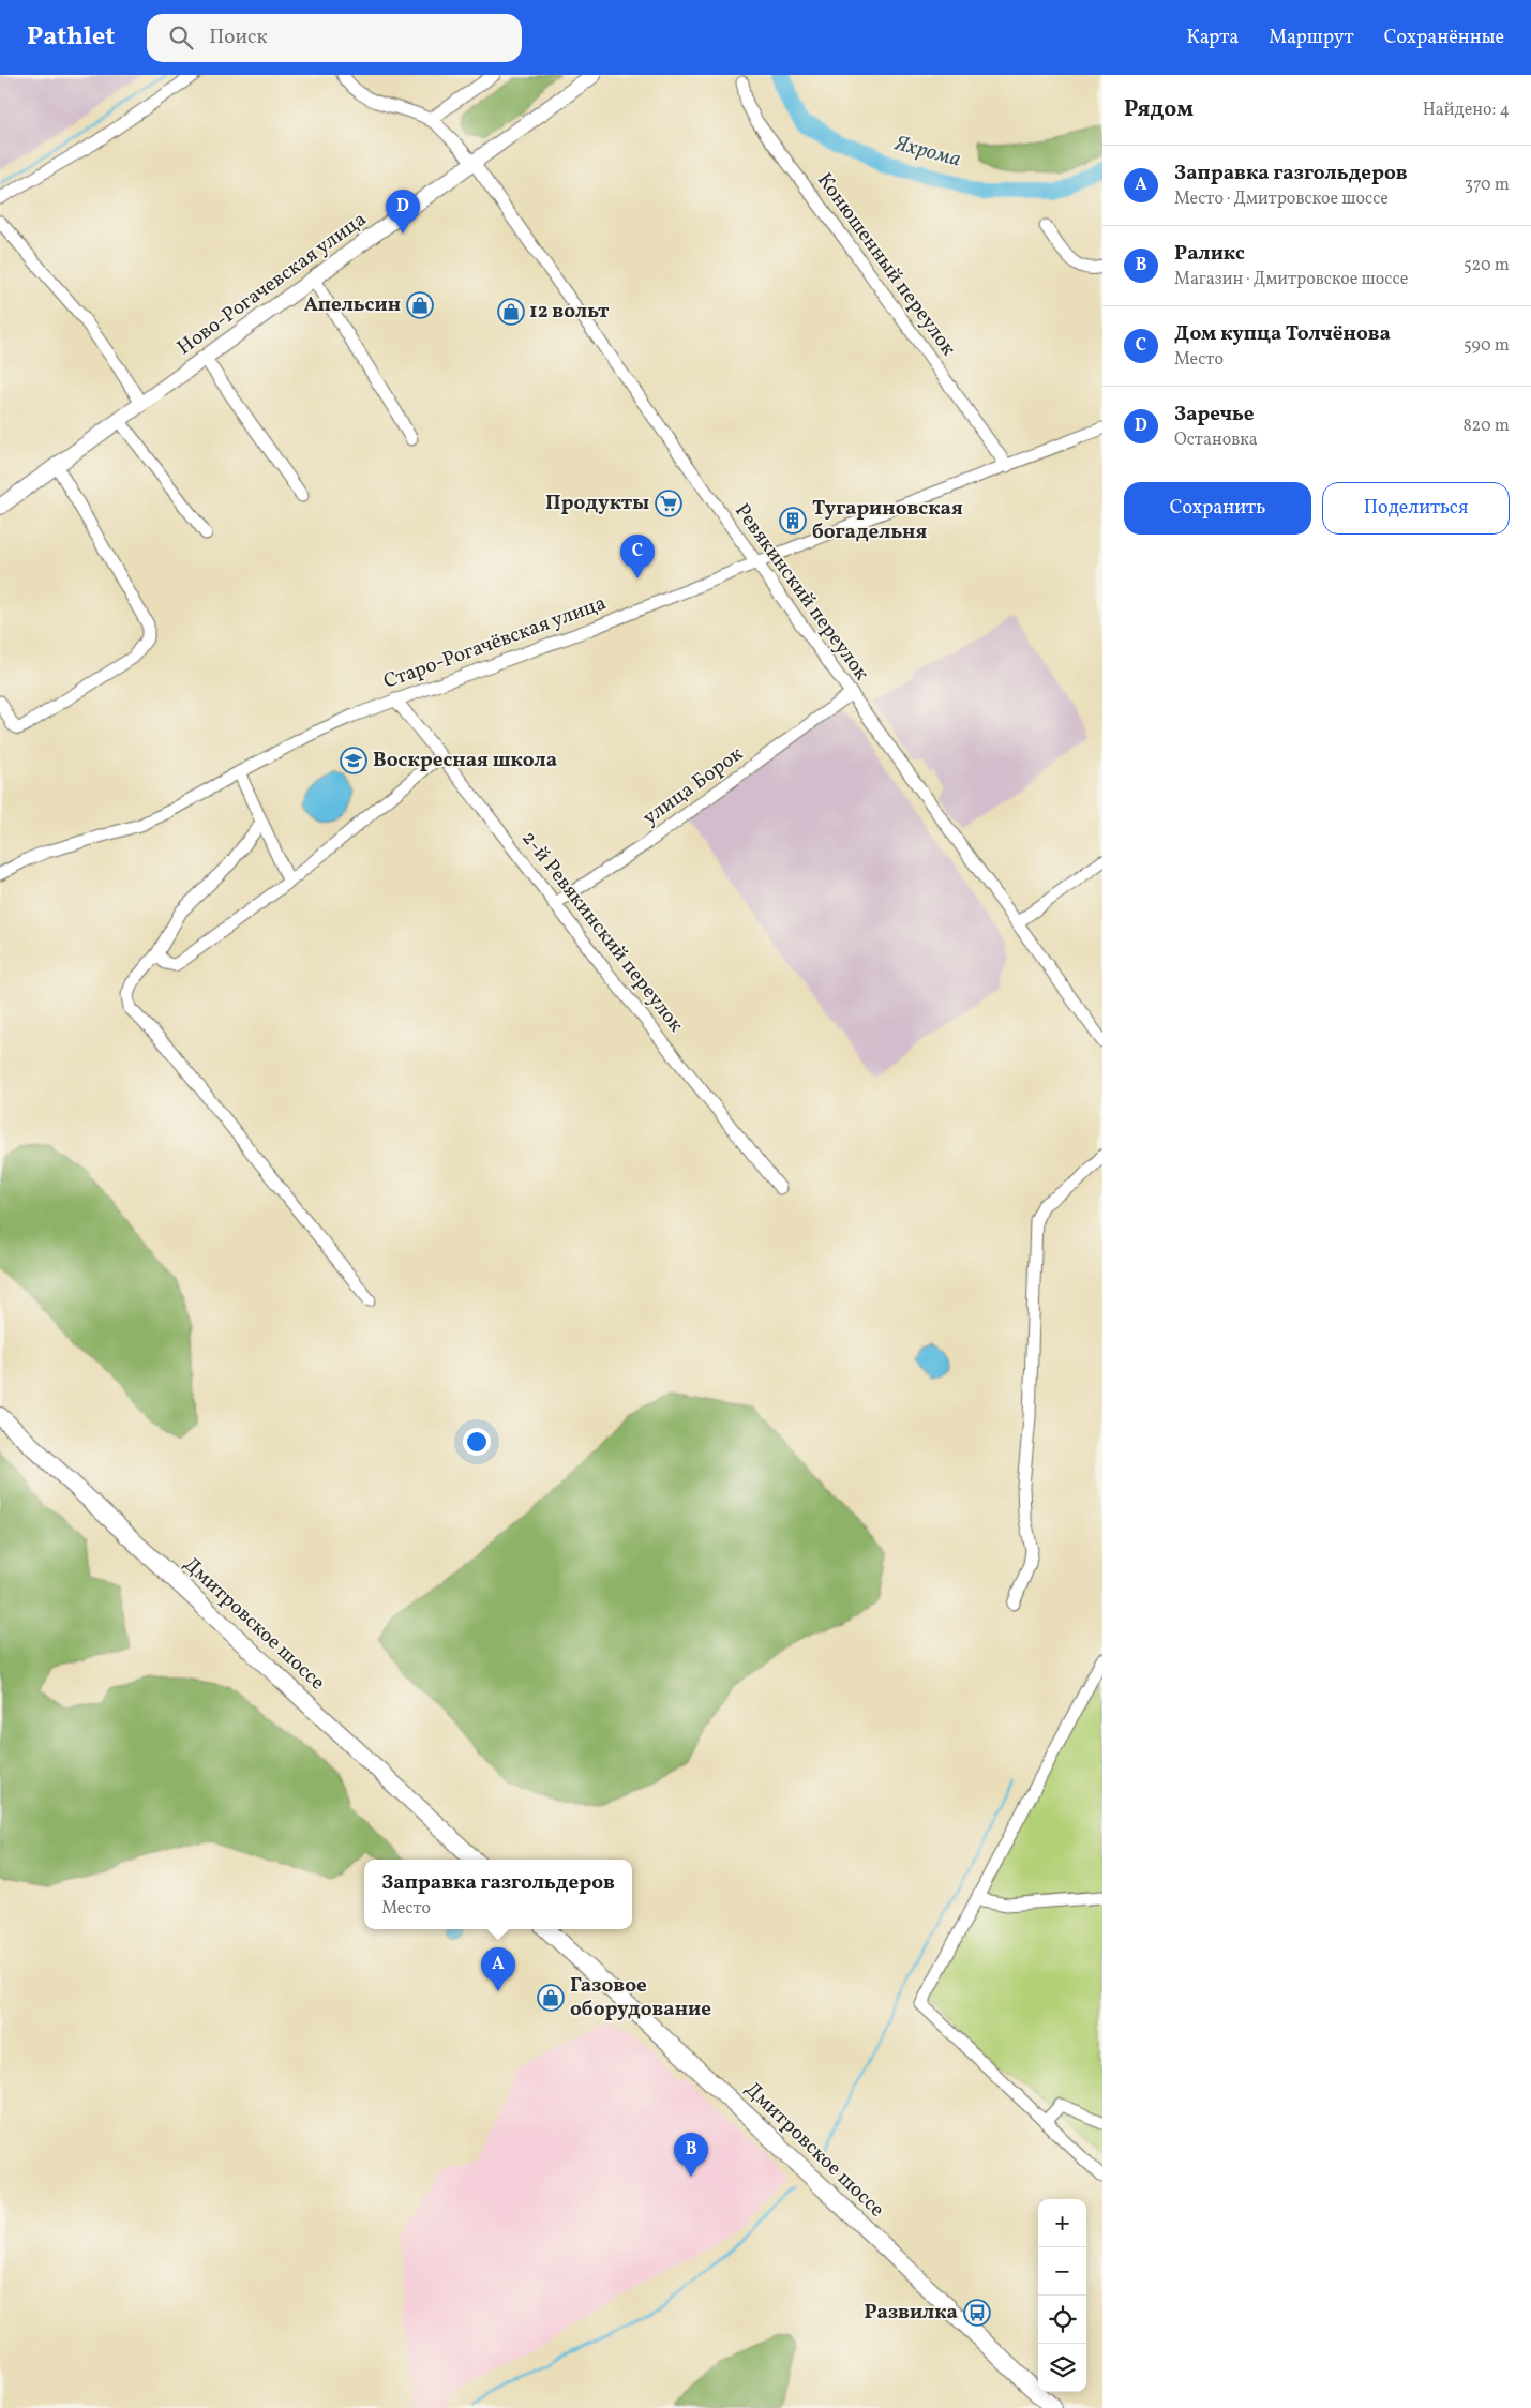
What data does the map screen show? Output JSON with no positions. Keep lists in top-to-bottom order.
{
  "streets": {
    "highway": ["Дмитровское шоссе"],
    "main road": ["Ново-Рогачевская улица"],
    "street": [
      "Конюшенный переулок",
      "Ревякинский переулок",
      "Старо-Рогачёвская улица",
      "улица Борок",
      "2-й Ревякинский переулок"
    ]
  },
  "crossings": [
    ["Конюшенный переулок", "Старо-Рогачёвская улица"],
    ["Ново-Рогачевская улица", "Ревякинский переулок"],
    ["Ревякинский переулок", "Старо-Рогачёвская улица"],
    ["Ревякинский переулок", "улица Борок"],
    ["Старо-Рогачёвская улица", "2-й Ревякинский переулок"],
    ["улица Борок", "2-й Ревякинский переулок"]
  ],
  "water": ["Яхрома"],
  "places": {
    "shop": ["Апельсин", "12 вольт", "Газовое оборудование"],
    "supermarket": ["Продукты"],
    "building": ["Тугариновская богадельня"],
    "school or university": ["Воскресная школа"],
    "bus stop": ["Развилка"]
  },
  "page": {
    "header": "Pathlet",
    "search": "Поиск",
    "nav": ["Карта", "Маршрут", "Сохранённые"],
    "heading": ["Рядом", "Найдено: 4"],
    "list": [
      {
        "mark": "A",
        "name": "Заправка газгольдеров",
        "note": "Место · Дмитровское шоссе",
        "value": "370 m"
      },
      {
        "mark": "B",
        "name": "Раликс",
        "note": "Магазин · Дмитровское шоссе",
        "value": "520 m"
      },
      {
        "mark": "C",
        "name": "Дом купца Толчёнова",
        "note": "Место",
        "value": "590 m"
      },
      {
        "mark": "D",
        "name": "Заречье",
        "note": "Остановка",
        "value": "820 m"
      }
    ],
    "pins": [
      "D",
      "C",
      "A",
      "B"
    ],
    "buttons": ["Сохранить", "Поделиться"],
    "popup": ["Заправка газгольдеров", "Место"],
    "map_buttons": ["+", "−"]
  }
}
